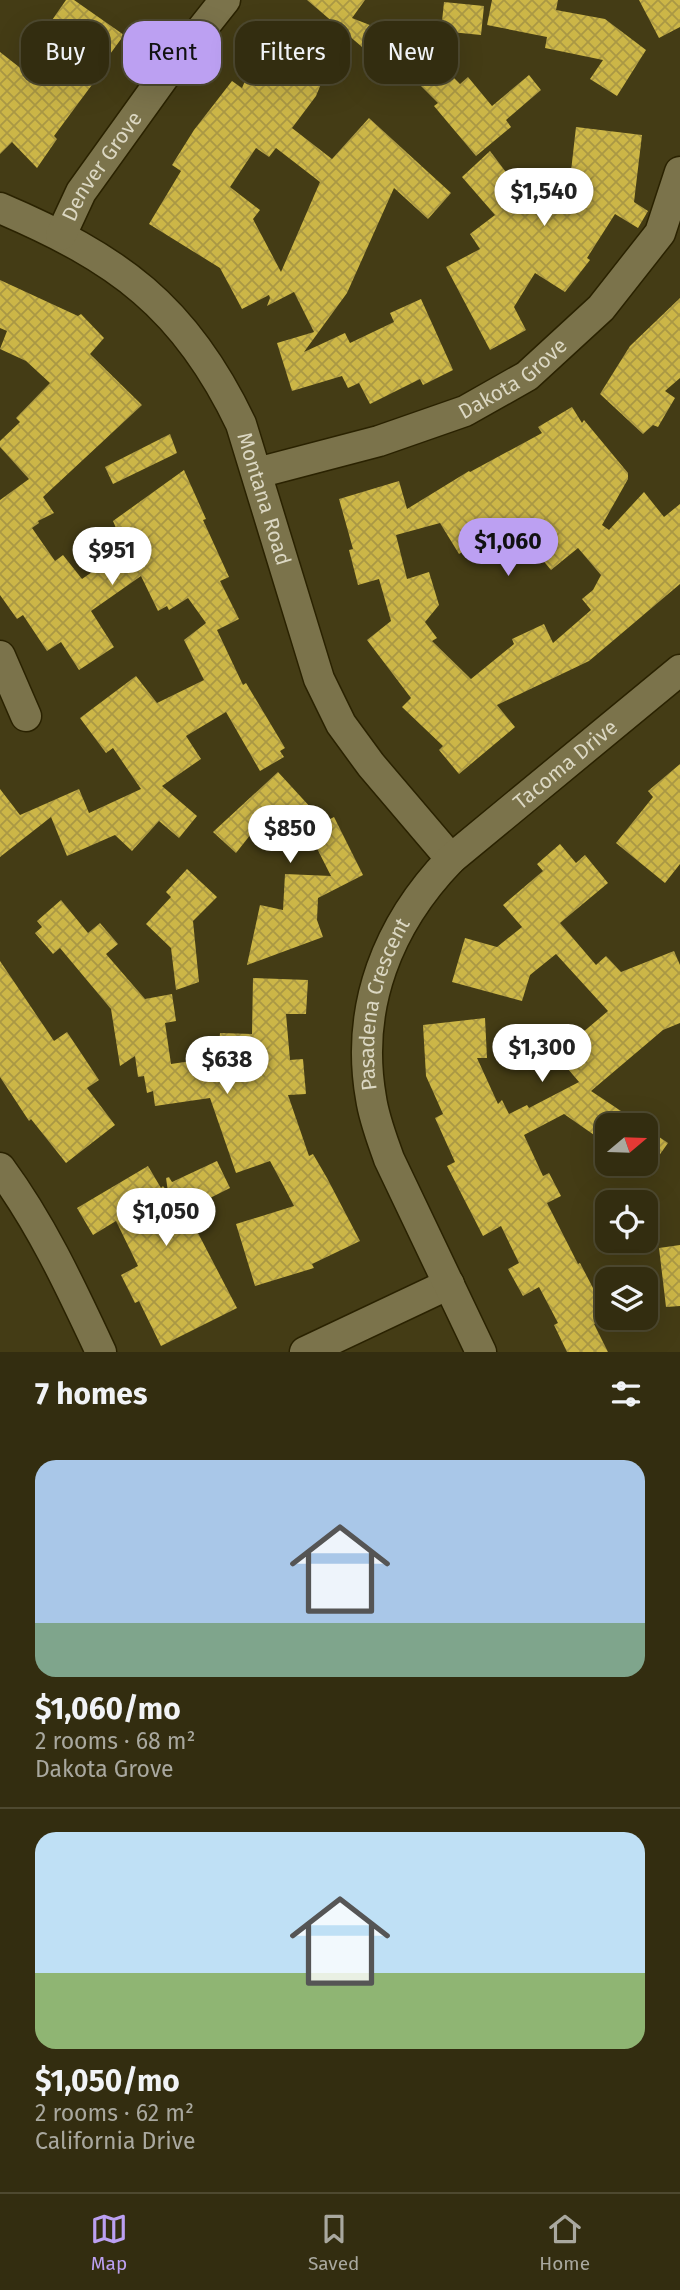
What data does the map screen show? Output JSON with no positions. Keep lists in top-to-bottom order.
{
  "streets": {
    "street": [
      "Denver Grove",
      "Dakota Grove",
      "Montana Road",
      "Tacoma Drive",
      "Pasadena Crescent"
    ]
  },
  "crossings": [
    ["Denver Grove", "Montana Road"],
    ["Dakota Grove", "Montana Road"],
    ["Montana Road", "Tacoma Drive"],
    ["Montana Road", "Pasadena Crescent"],
    ["Tacoma Drive", "Pasadena Crescent"]
  ],
  "north": "right",
  "page": {
    "chip": [
      "Buy",
      "Rent",
      "Filters",
      "New"
    ],
    "price": [
      "$1,540",
      "$1,060",
      "$951",
      "$850",
      "$1,300",
      "$638",
      "$1,050"
    ],
    "heading": "7 homes",
    "list": [
      {
        "name": "$1,060/mo",
        "note": "2 rooms · 68 m² · Dakota Grove"
      },
      {
        "name": "$1,050/mo",
        "note": "2 rooms · 62 m² · California Drive"
      }
    ],
    "tabs": ["Map", "Saved", "Home"]
  }
}
